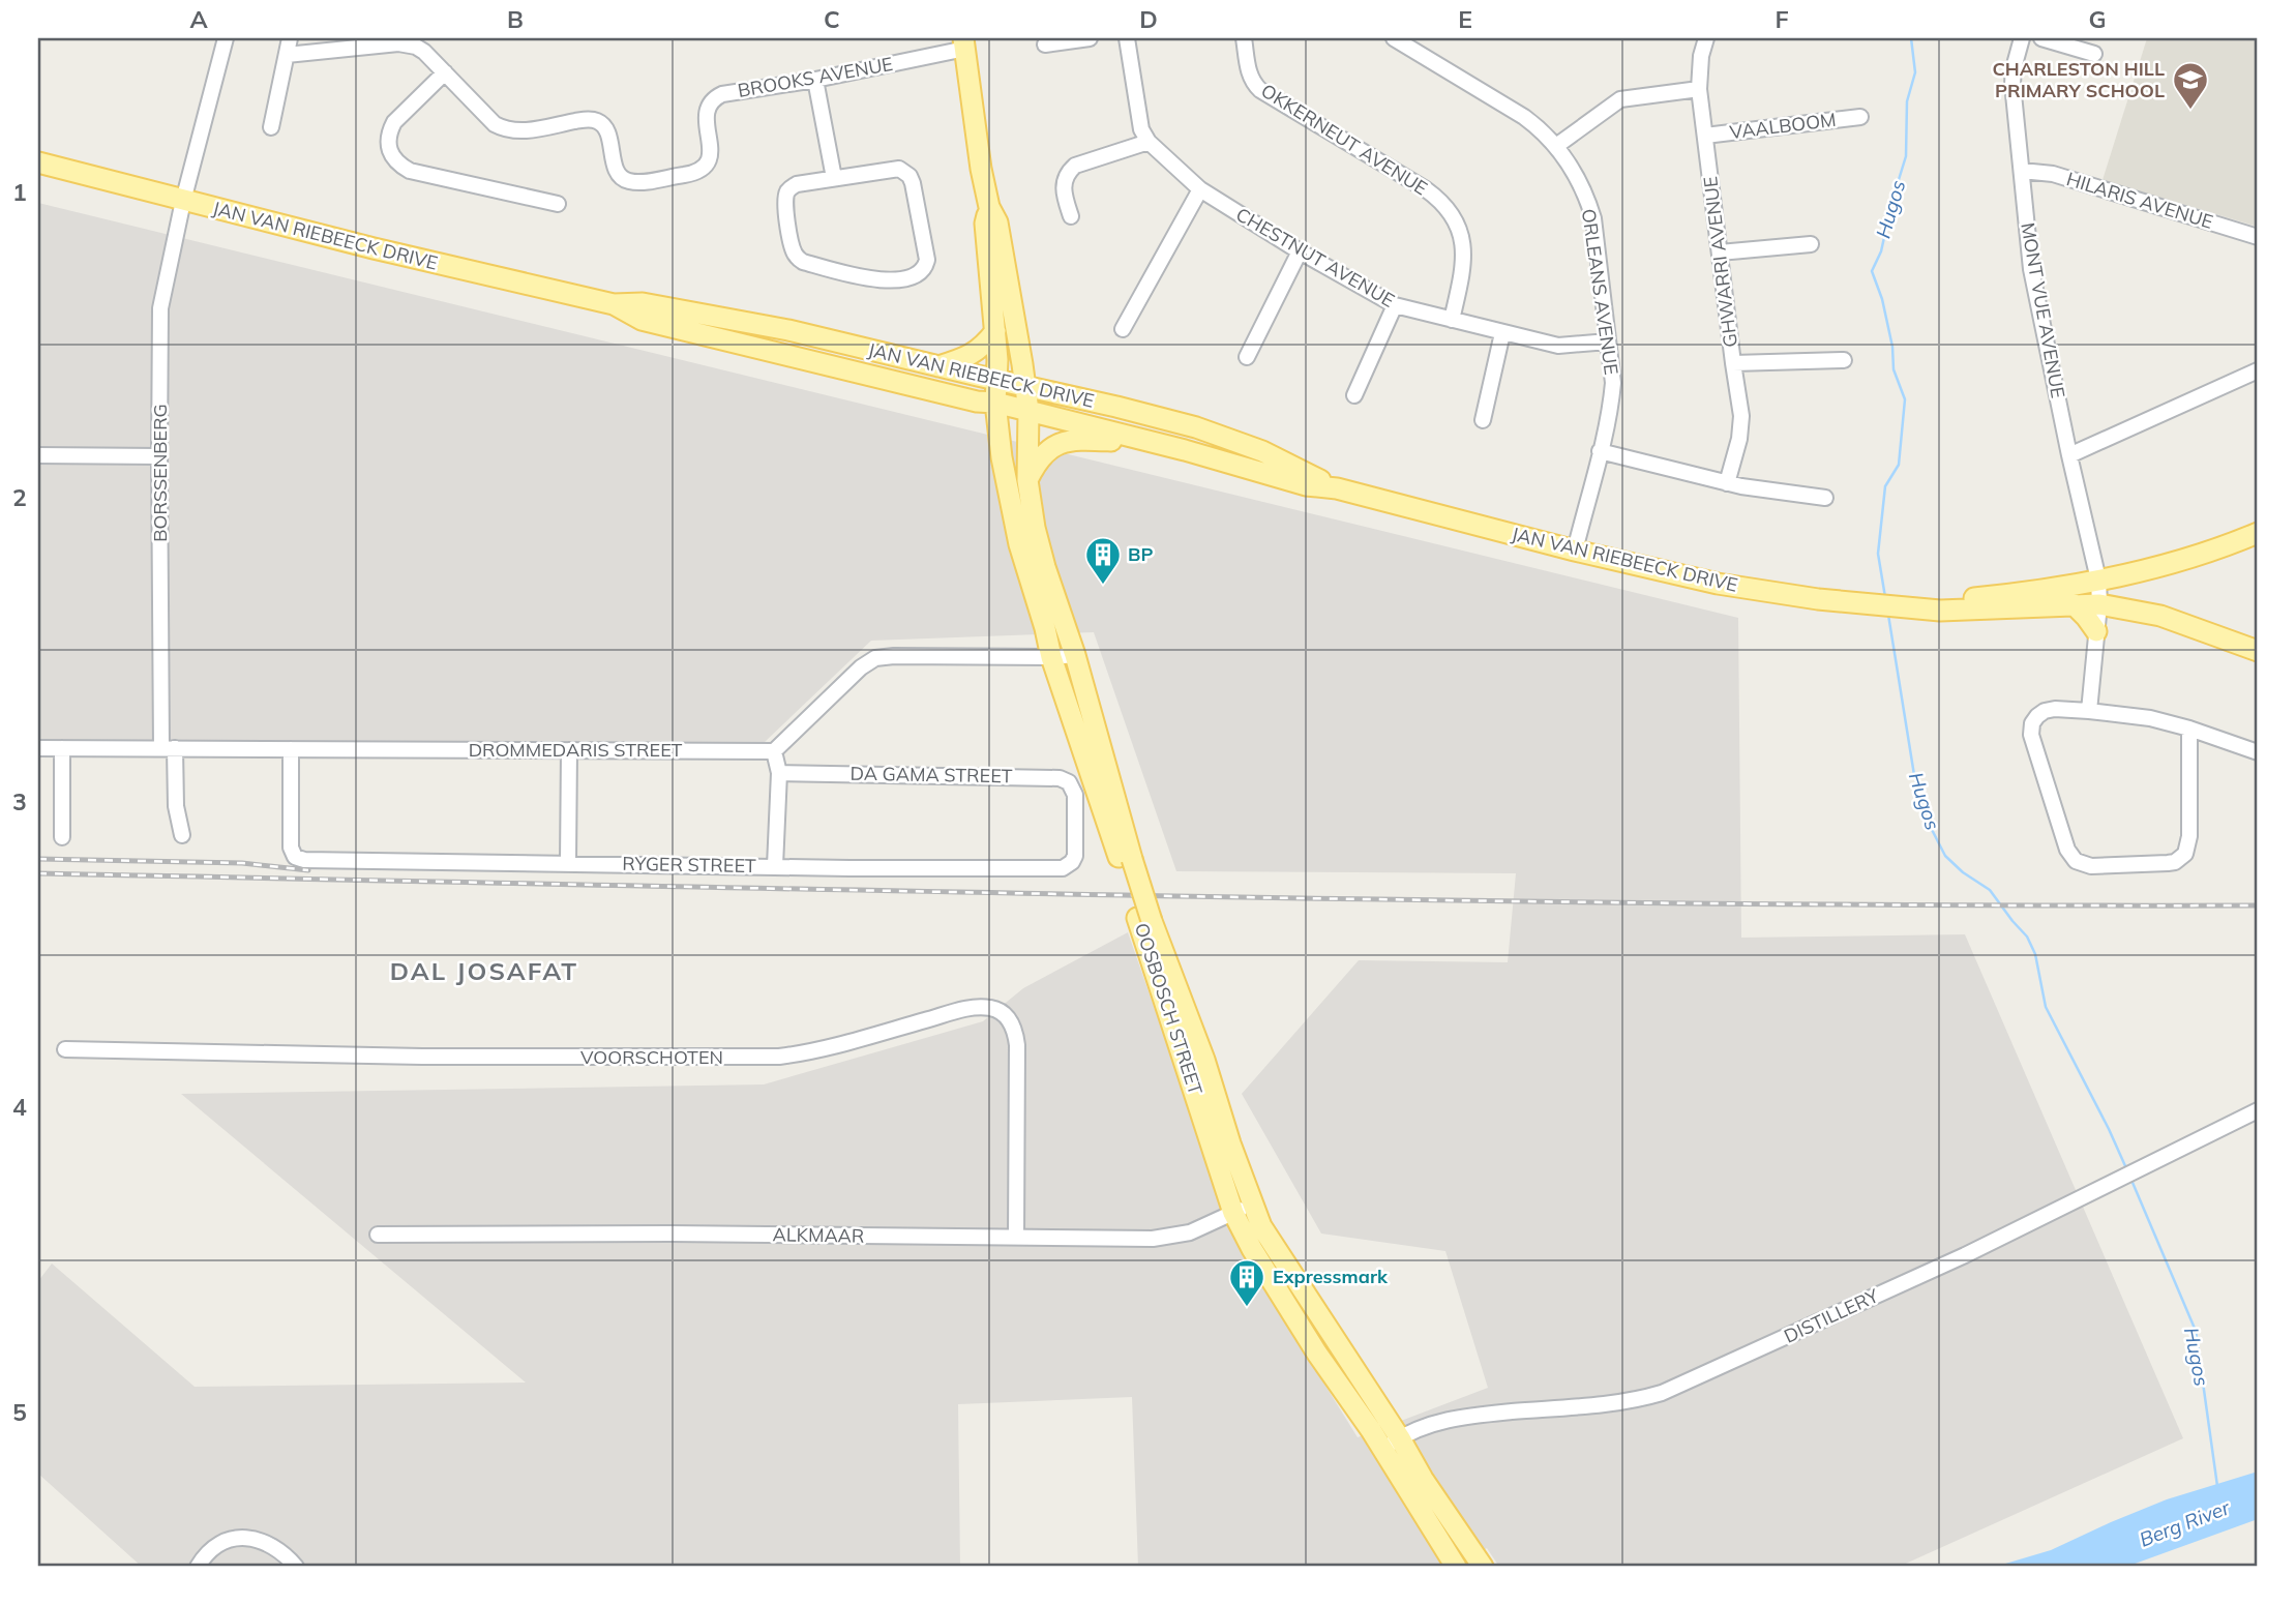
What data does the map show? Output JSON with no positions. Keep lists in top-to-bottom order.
{
  "streets": {
    "main road": ["JAN VAN RIEBEECK DRIVE", "OOSBOSCH STREET"],
    "street": [
      "BROOKS AVENUE",
      "VAALBOOM",
      "OKKERNEUT AVENUE",
      "HILARIS AVENUE",
      "CHESTNUT AVENUE",
      "GHWARRI AVENUE",
      "ORLEANS AVENUE",
      "MONT VUE AVENUE",
      "BORSSENBERG",
      "DROMMEDARIS STREET",
      "DA GAMA STREET",
      "RYGER STREET",
      "VOORSCHOTEN",
      "ALKMAAR",
      "DISTILLERY"
    ]
  },
  "crossings": [
    ["VAALBOOM", "GHWARRI AVENUE"],
    ["OKKERNEUT AVENUE", "CHESTNUT AVENUE"],
    ["HILARIS AVENUE", "MONT VUE AVENUE"],
    ["JAN VAN RIEBEECK DRIVE", "ORLEANS AVENUE"],
    ["JAN VAN RIEBEECK DRIVE", "MONT VUE AVENUE"],
    ["JAN VAN RIEBEECK DRIVE", "BORSSENBERG"],
    ["JAN VAN RIEBEECK DRIVE", "OOSBOSCH STREET"],
    ["CHESTNUT AVENUE", "ORLEANS AVENUE"],
    ["BORSSENBERG", "DROMMEDARIS STREET"],
    ["DROMMEDARIS STREET", "RYGER STREET"],
    ["DA GAMA STREET", "RYGER STREET"],
    ["OOSBOSCH STREET", "ALKMAAR"],
    ["OOSBOSCH STREET", "DISTILLERY"],
    ["VOORSCHOTEN", "ALKMAAR"]
  ],
  "districts": ["DAL JOSAFAT"],
  "water": ["Hugos", "Berg River"],
  "places": {
    "school or university": ["CHARLESTON HILL PRIMARY SCHOOL"],
    "building": ["BP", "Expressmark"]
  },
  "grid": {
    "columns": [
      "A",
      "B",
      "C",
      "D",
      "E",
      "F",
      "G"
    ],
    "rows": [
      "1",
      "2",
      "3",
      "4",
      "5"
    ]
  }
}
